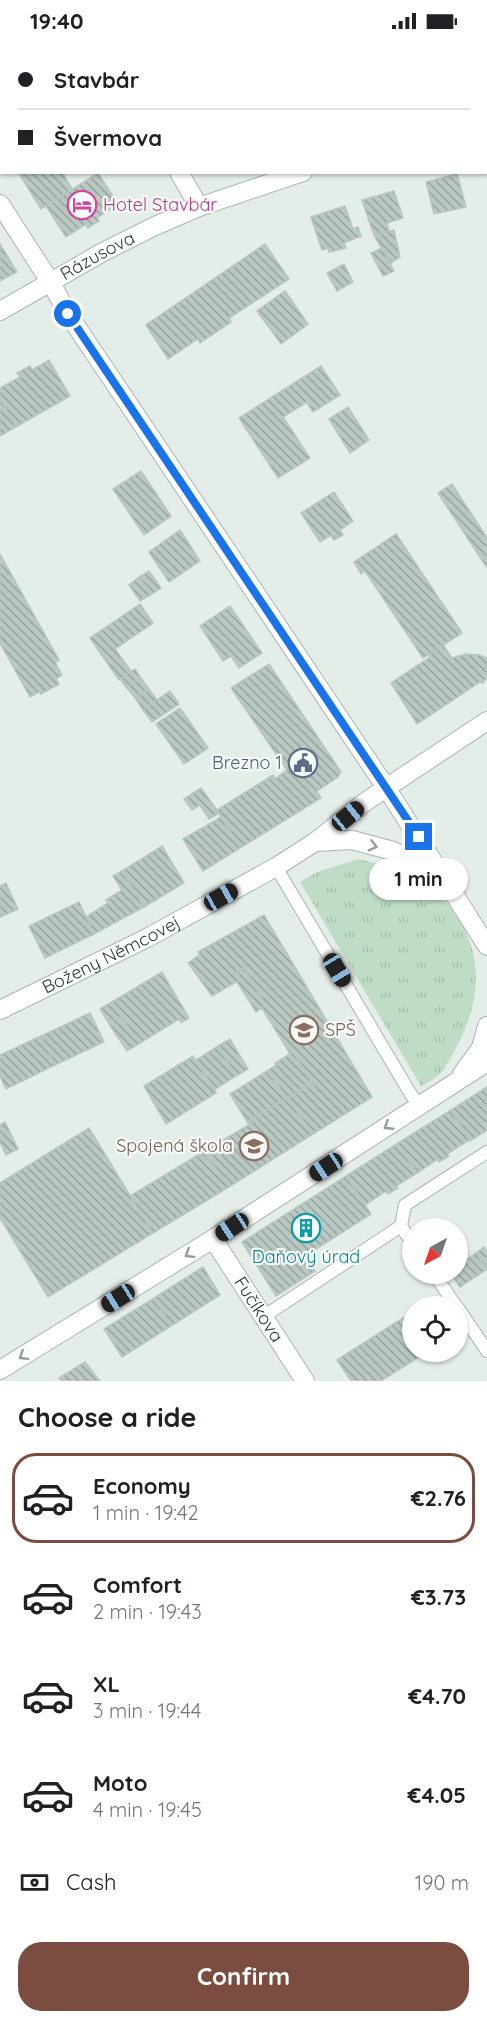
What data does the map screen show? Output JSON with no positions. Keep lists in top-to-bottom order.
{
  "streets": {
    "street": ["Rázusova", "Boženy Němcovej", "Fučíkova"]
  },
  "places": {
    "hotel": ["Hotel Stavbár"],
    "public building": ["Brezno 1"],
    "school or university": ["SPŠ", "Spojená škola"],
    "building": ["Daňový úrad"]
  },
  "north": "bottom left",
  "page": {
    "status": "19:40",
    "banner": ["Stavbár", "Švermova"],
    "bubble": "1 min",
    "heading": "Choose a ride",
    "list": [
      {
        "name": "Economy",
        "note": "1 min · 19:42",
        "value": "€2.76"
      },
      {
        "name": "Comfort",
        "note": "2 min · 19:43",
        "value": "€3.73"
      },
      {
        "name": "XL",
        "note": "3 min · 19:44",
        "value": "€4.70"
      },
      {
        "name": "Moto",
        "note": "4 min · 19:45",
        "value": "€4.05"
      }
    ],
    "pay": ["Cash", "190 m"],
    "buttons": "Confirm"
  }
}
